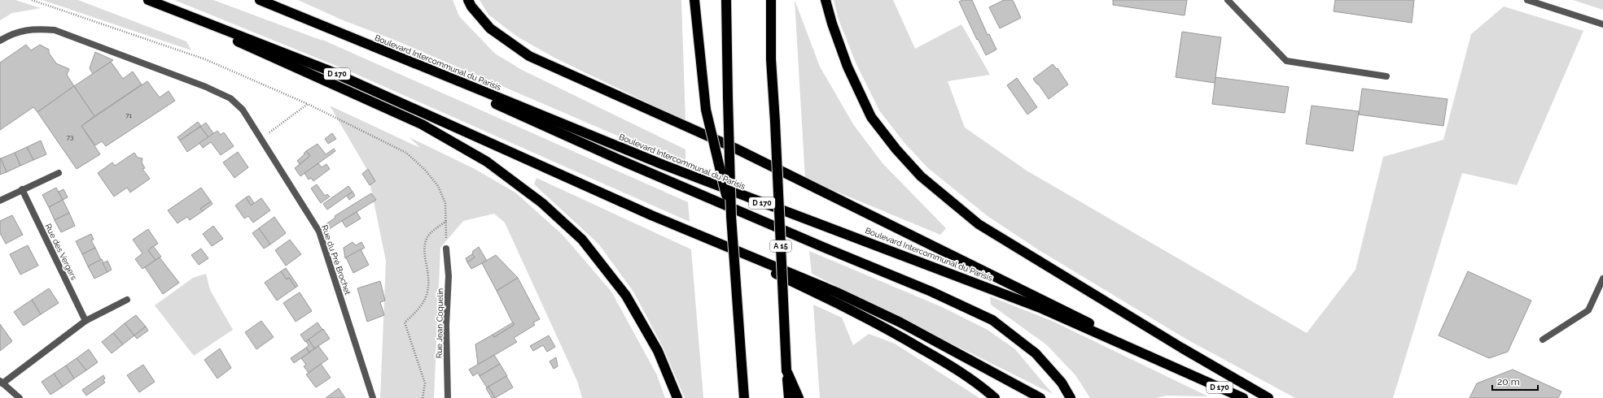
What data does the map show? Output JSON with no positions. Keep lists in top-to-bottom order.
{
  "streets": {
    "highway": ["Boulevard Intercommunal du Parisis", "D 170", "A 15"],
    "street": ["Rue des Vergers", "Rue du Pré Brochet", "Rue Jean Coquelin"]
  },
  "house_numbers": ["71", "73"],
  "scale_bar": "20 m"
}
